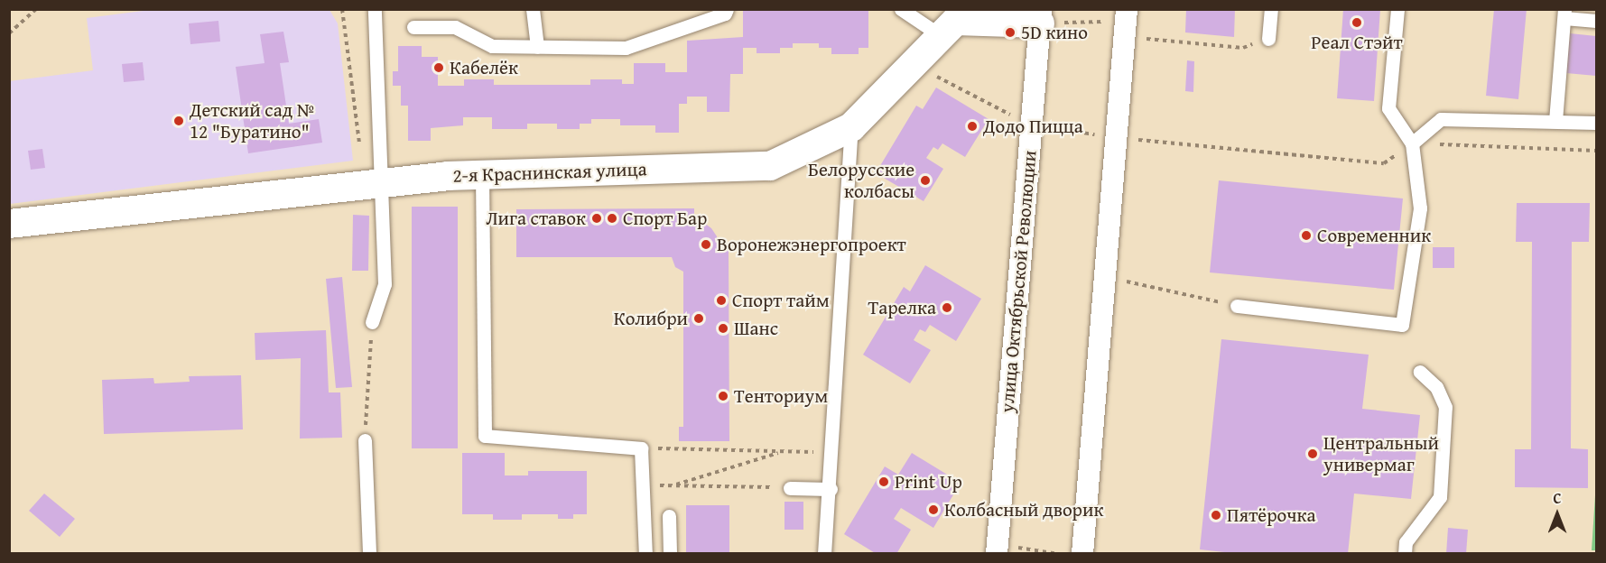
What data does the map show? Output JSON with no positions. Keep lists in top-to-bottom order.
{
  "streets": {
    "street": ["2-я Краснинская улица", "улица Октябрьской Революции"]
  },
  "places": [
    "Реал Стэйт",
    "5D кино",
    "Кабелёк",
    "Детский сад № 12 \"Буратино\"",
    "Додо Пицца",
    "Белорусские колбасы",
    "Лига ставок",
    "Спорт Бар",
    "Современник",
    "Воронежэнергопроект",
    "Спорт тайм",
    "Тарелка",
    "Колибри",
    "Шанс",
    "Тенториум",
    "Центральный универмаг",
    "Print Up",
    "Колбасный дворик",
    "Пятёрочка"
  ],
  "north": "top"
}
